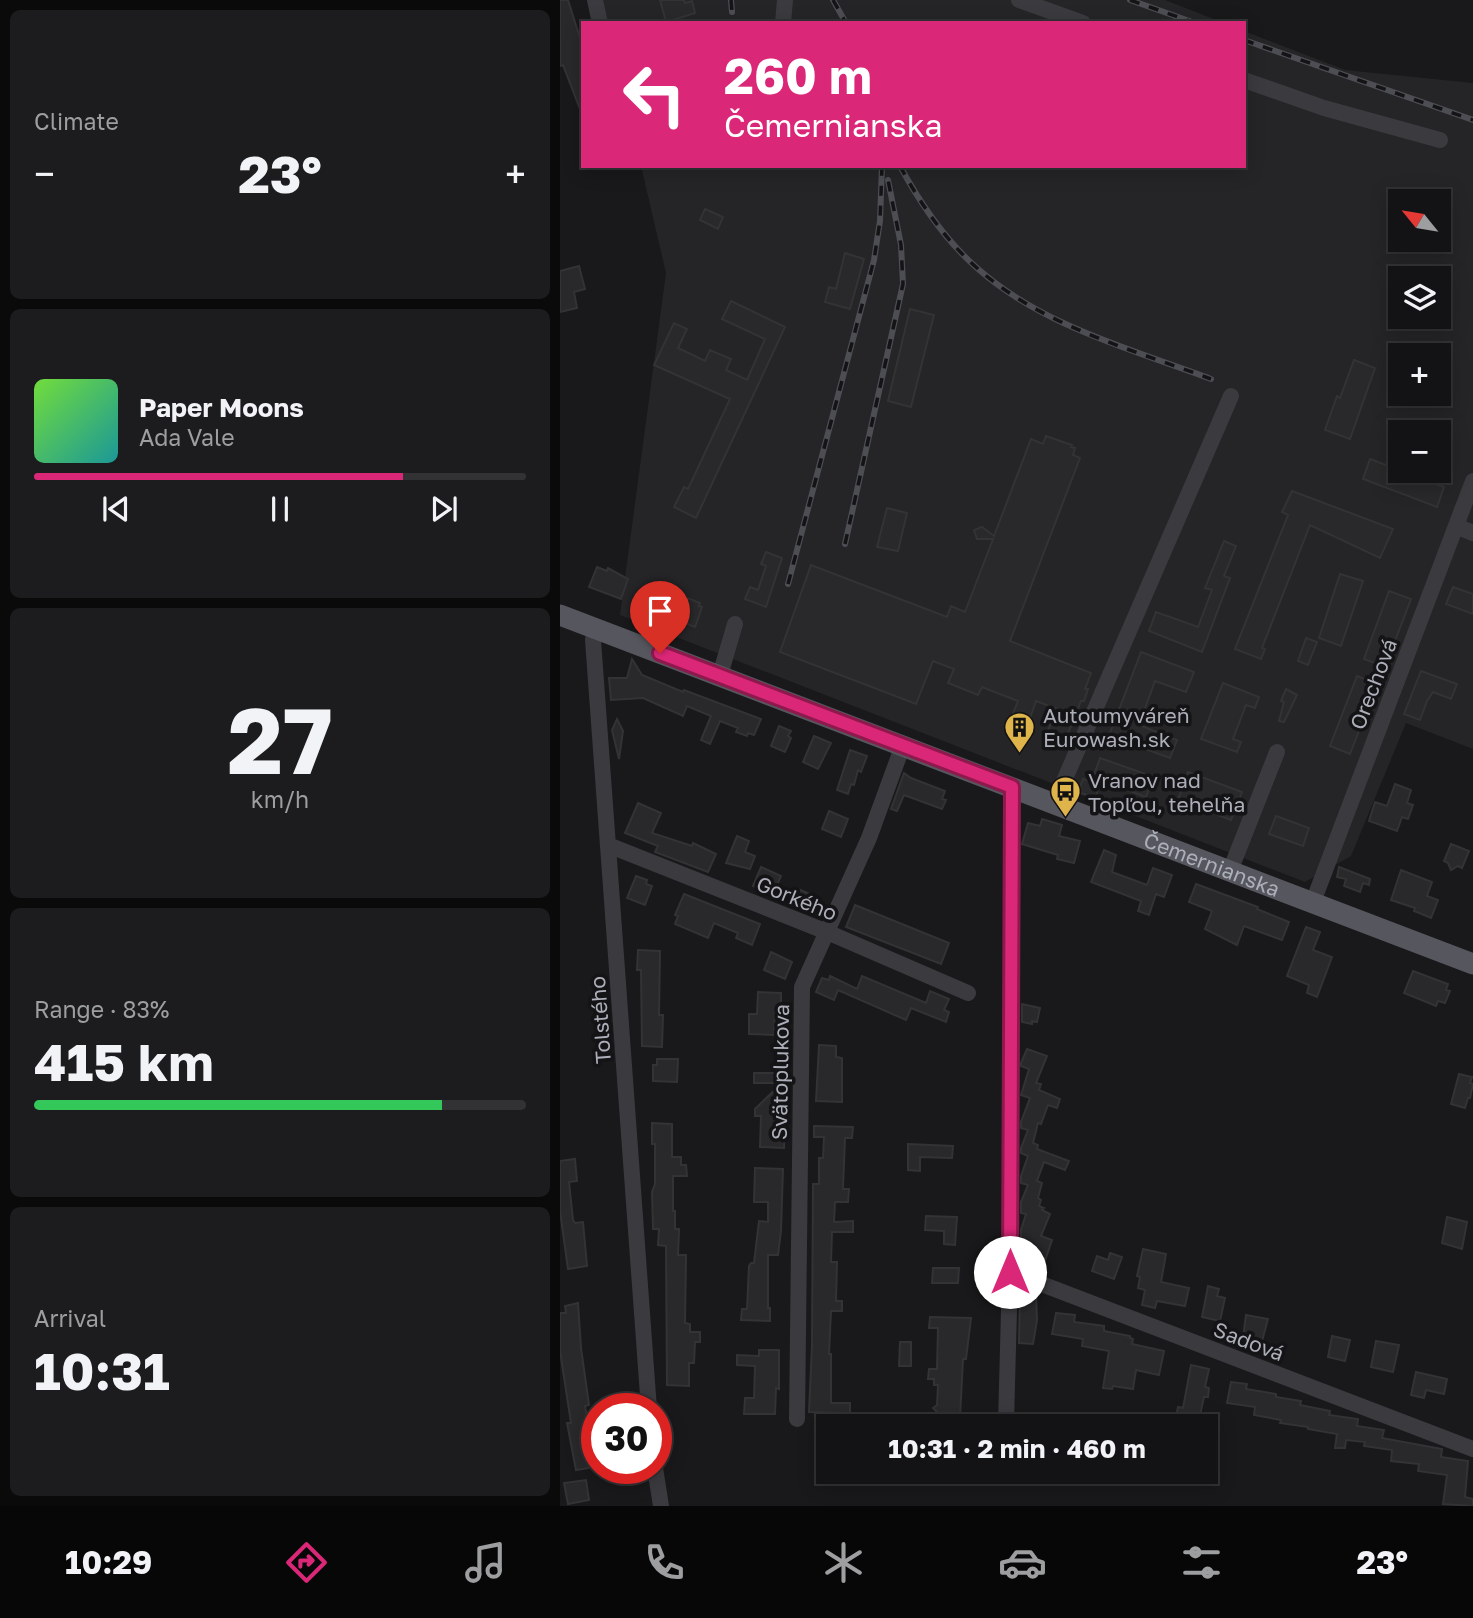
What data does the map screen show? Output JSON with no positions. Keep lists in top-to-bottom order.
{
  "streets": {
    "main road": ["Čemernianska"],
    "street": [
      "Orechová",
      "Gorkého",
      "Tolstého",
      "Svätoplukova",
      "Sadová"
    ]
  },
  "crossings": [
    ["Orechová", "Čemernianska"],
    ["Čemernianska", "Tolstého"],
    ["Čemernianska", "Svätoplukova"],
    ["Gorkého", "Tolstého"],
    ["Gorkého", "Svätoplukova"]
  ],
  "places": {
    "building": ["Autoumyváreň Eurowash.sk"],
    "bus stop": ["Vranov nad Topľou, tehelňa"]
  },
  "north": "top left",
  "page": {
    "tile": [
      "Climate",
      ["27", "km/h"],
      ["Range · 83%", "415 km"],
      ["Arrival", "10:31"]
    ],
    "turn": ["260 m", "Čemernianska"],
    "heat": ["−", "23°", "+"],
    "map_buttons": ["+", "−"],
    "song": ["Paper Moons", "Ada Vale"],
    "limit": "30",
    "trip": "10:31 · 2 min · 460 m",
    "tabs": ["10:29", "23°"]
  }
}
